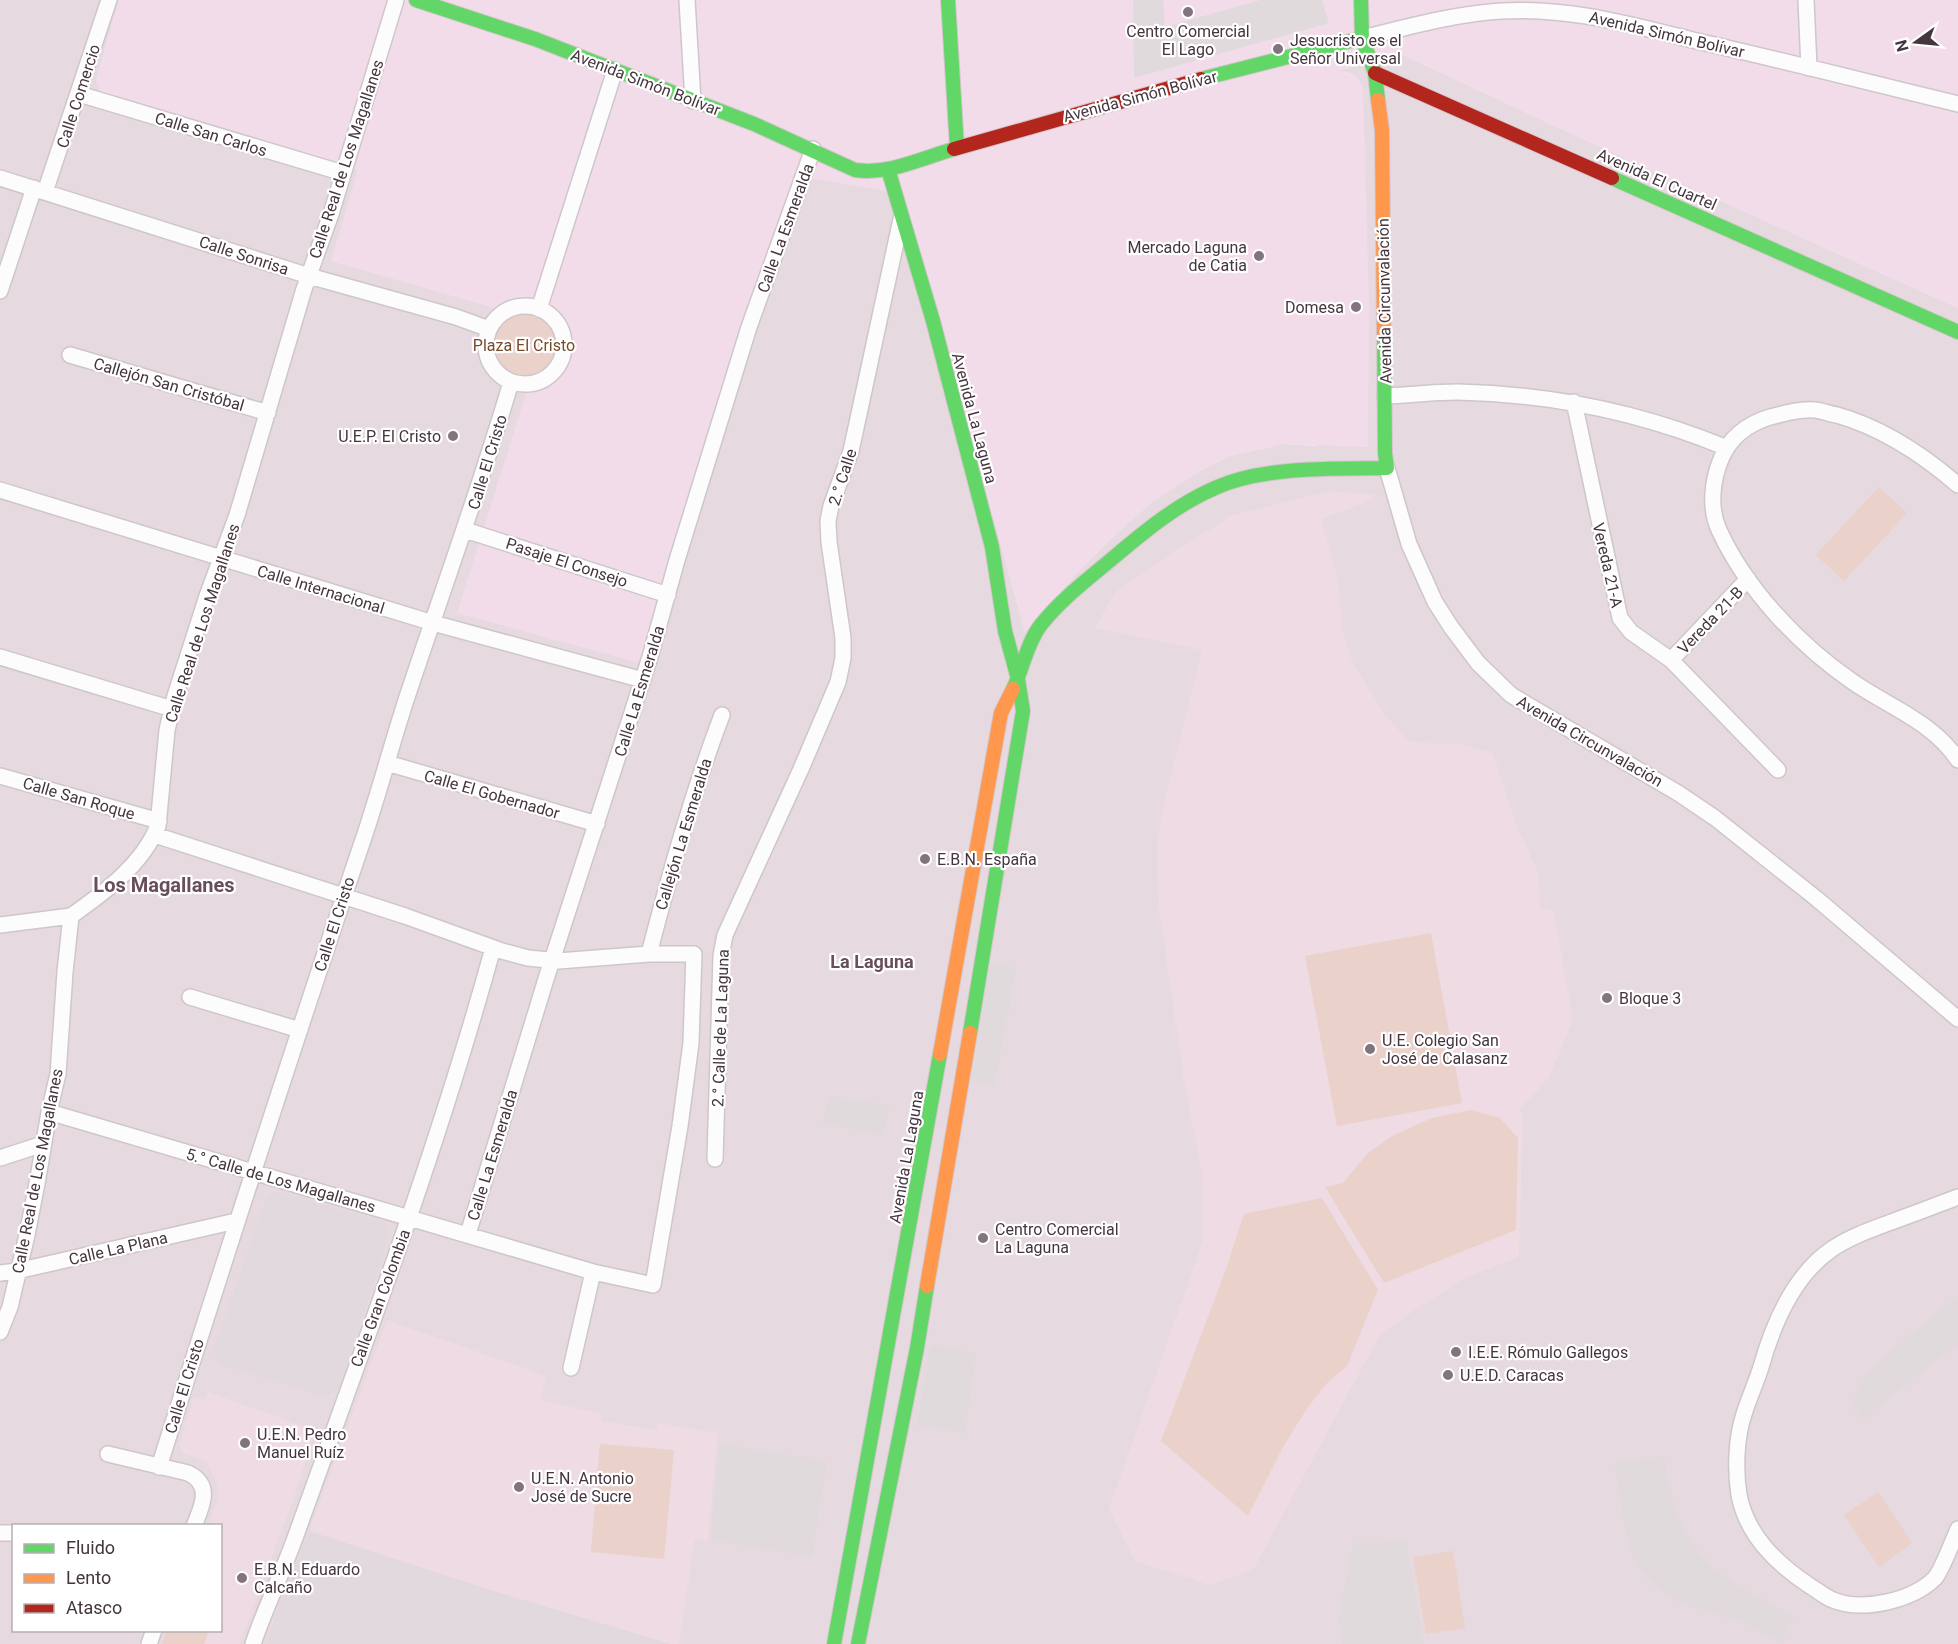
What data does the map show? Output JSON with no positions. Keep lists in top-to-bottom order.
{
  "streets": {
    "street": [
      "Avenida Simón Bolívar",
      "Calle Comercio",
      "Calle San Carlos",
      "Calle Real de Los Magallanes",
      "Avenida El Cuartel",
      "Calle La Esmeralda",
      "Calle Sonrisa",
      "Avenida Circunvalación",
      "Callejón San Cristóbal",
      "Avenida La Laguna",
      "Calle El Cristo",
      "2.° Calle",
      "Pasaje El Consejo",
      "Vereda 21-A",
      "Calle Internacional",
      "Vereda 21-B",
      "Calle El Gobernador",
      "Calle San Roque",
      "Callejón La Esmeralda",
      "2.° Calle de La Laguna",
      "5.° Calle de Los Magallanes",
      "Calle La Plana",
      "Calle Gran Colombia"
    ]
  },
  "crossings": [
    ["Avenida Simón Bolívar", "Calle La Esmeralda"],
    ["Avenida Simón Bolívar", "Avenida La Laguna"],
    ["Calle Comercio", "Calle San Carlos"],
    ["Calle Comercio", "Calle Sonrisa"],
    ["Calle San Carlos", "Calle Real de Los Magallanes"],
    ["Calle Real de Los Magallanes", "Calle Sonrisa"],
    ["Calle Real de Los Magallanes", "Callejón San Cristóbal"],
    ["Calle Real de Los Magallanes", "Calle Internacional"],
    ["Calle Real de Los Magallanes", "Calle San Roque"],
    ["Calle Real de Los Magallanes", "5.° Calle de Los Magallanes"],
    ["Calle Real de Los Magallanes", "Calle La Plana"],
    ["Avenida El Cuartel", "Avenida Circunvalación"],
    ["Calle La Esmeralda", "Pasaje El Consejo"],
    ["Calle La Esmeralda", "Calle Internacional"],
    ["Calle La Esmeralda", "Calle El Gobernador"],
    ["Calle La Esmeralda", "Calle San Roque"],
    ["Calle La Esmeralda", "5.° Calle de Los Magallanes"],
    ["Calle Sonrisa", "Calle El Cristo"],
    ["Avenida Circunvalación", "Avenida La Laguna"],
    ["Avenida La Laguna", "2.° Calle"],
    ["Calle El Cristo", "Pasaje El Consejo"],
    ["Calle El Cristo", "Calle Internacional"],
    ["Calle El Cristo", "Calle El Gobernador"],
    ["Calle El Cristo", "Calle San Roque"],
    ["Calle El Cristo", "5.° Calle de Los Magallanes"],
    ["Calle El Cristo", "Calle La Plana"],
    ["2.° Calle", "2.° Calle de La Laguna"],
    ["Vereda 21-A", "Vereda 21-B"],
    ["Calle San Roque", "Callejón La Esmeralda"],
    ["Calle San Roque", "2.° Calle de La Laguna"],
    ["Calle San Roque", "Calle Gran Colombia"],
    ["2.° Calle de La Laguna", "5.° Calle de Los Magallanes"],
    ["5.° Calle de Los Magallanes", "Calle Gran Colombia"]
  ],
  "districts": ["Los Magallanes", "La Laguna"],
  "parks": ["Plaza El Cristo"],
  "places": [
    "Centro Comercial El Lago",
    "Jesucristo es el Señor Universal",
    "Mercado Laguna de Catia",
    "Domesa",
    "U.E.P. El Cristo",
    "E.B.N. España",
    "Bloque 3",
    "U.E. Colegio San José de Calasanz",
    "Centro Comercial La Laguna",
    "I.E.E. Rómulo Gallegos",
    "U.E.D. Caracas",
    "U.E.N. Pedro Manuel Ruíz",
    "U.E.N. Antonio José de Sucre",
    "E.B.N. Eduardo Calcaño"
  ],
  "legend": ["Fluido", "Lento", "Atasco"],
  "north": "left"
}
